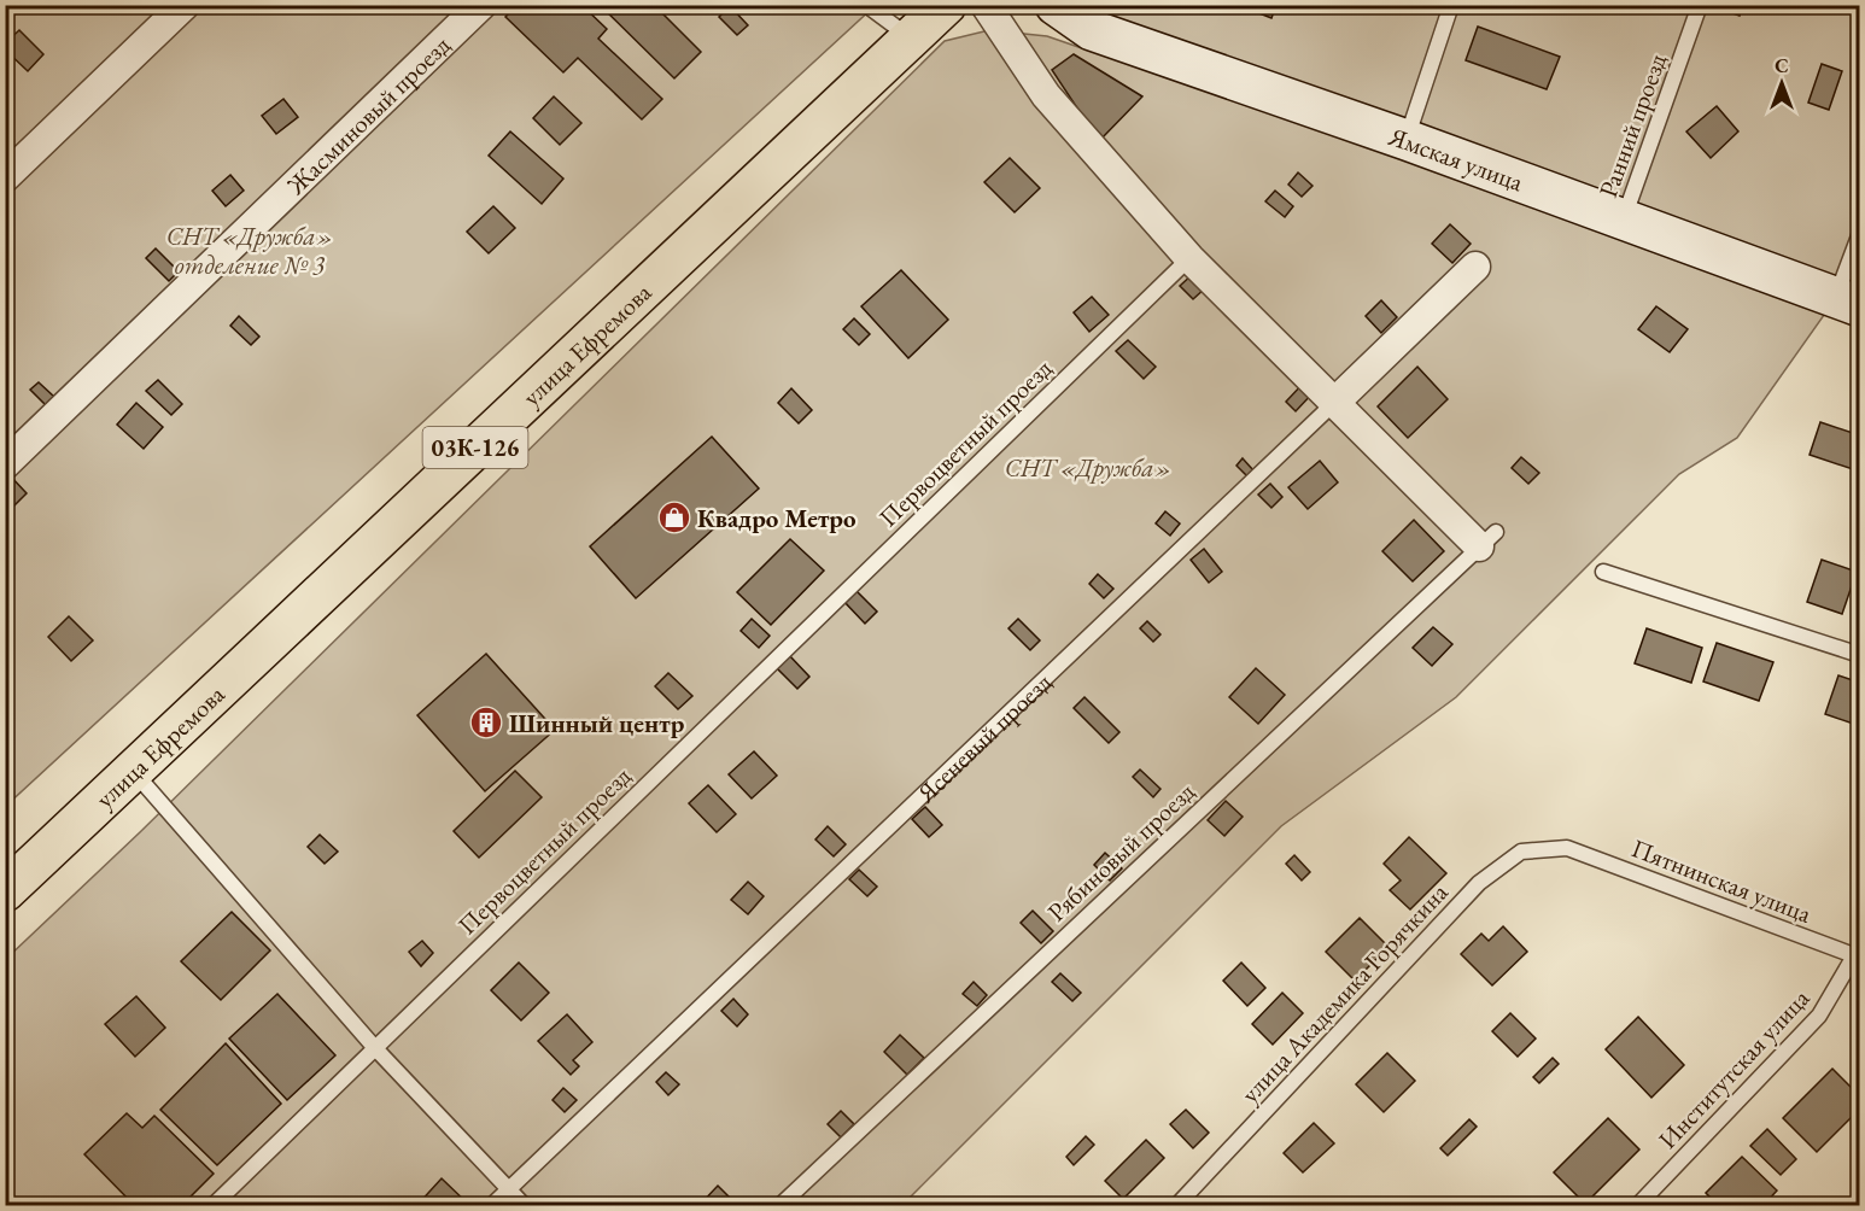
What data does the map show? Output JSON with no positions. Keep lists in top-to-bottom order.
{
  "streets": {
    "main road": ["улица Ефремова", "03К-126"],
    "street": ["Жасминовый проезд", "Ямская улица", "Ясеневый проезд"],
    "lane": [
      "Ранний проезд",
      "Первоцветный проезд",
      "Рябиновый проезд",
      "Пятнинская улица",
      "улица Академика Горячкина",
      "Институтская улица"
    ]
  },
  "crossings": [
    ["Ранний проезд", "Ямская улица"],
    ["Пятнинская улица", "улица Академика Горячкина"],
    ["Пятнинская улица", "Институтская улица"]
  ],
  "parks": ["СНТ «Дружба» отделение № 3", "СНТ «Дружба»"],
  "places": {
    "shop": ["Квадро Метро"],
    "building": ["Шинный центр"]
  },
  "north": "top"
}
